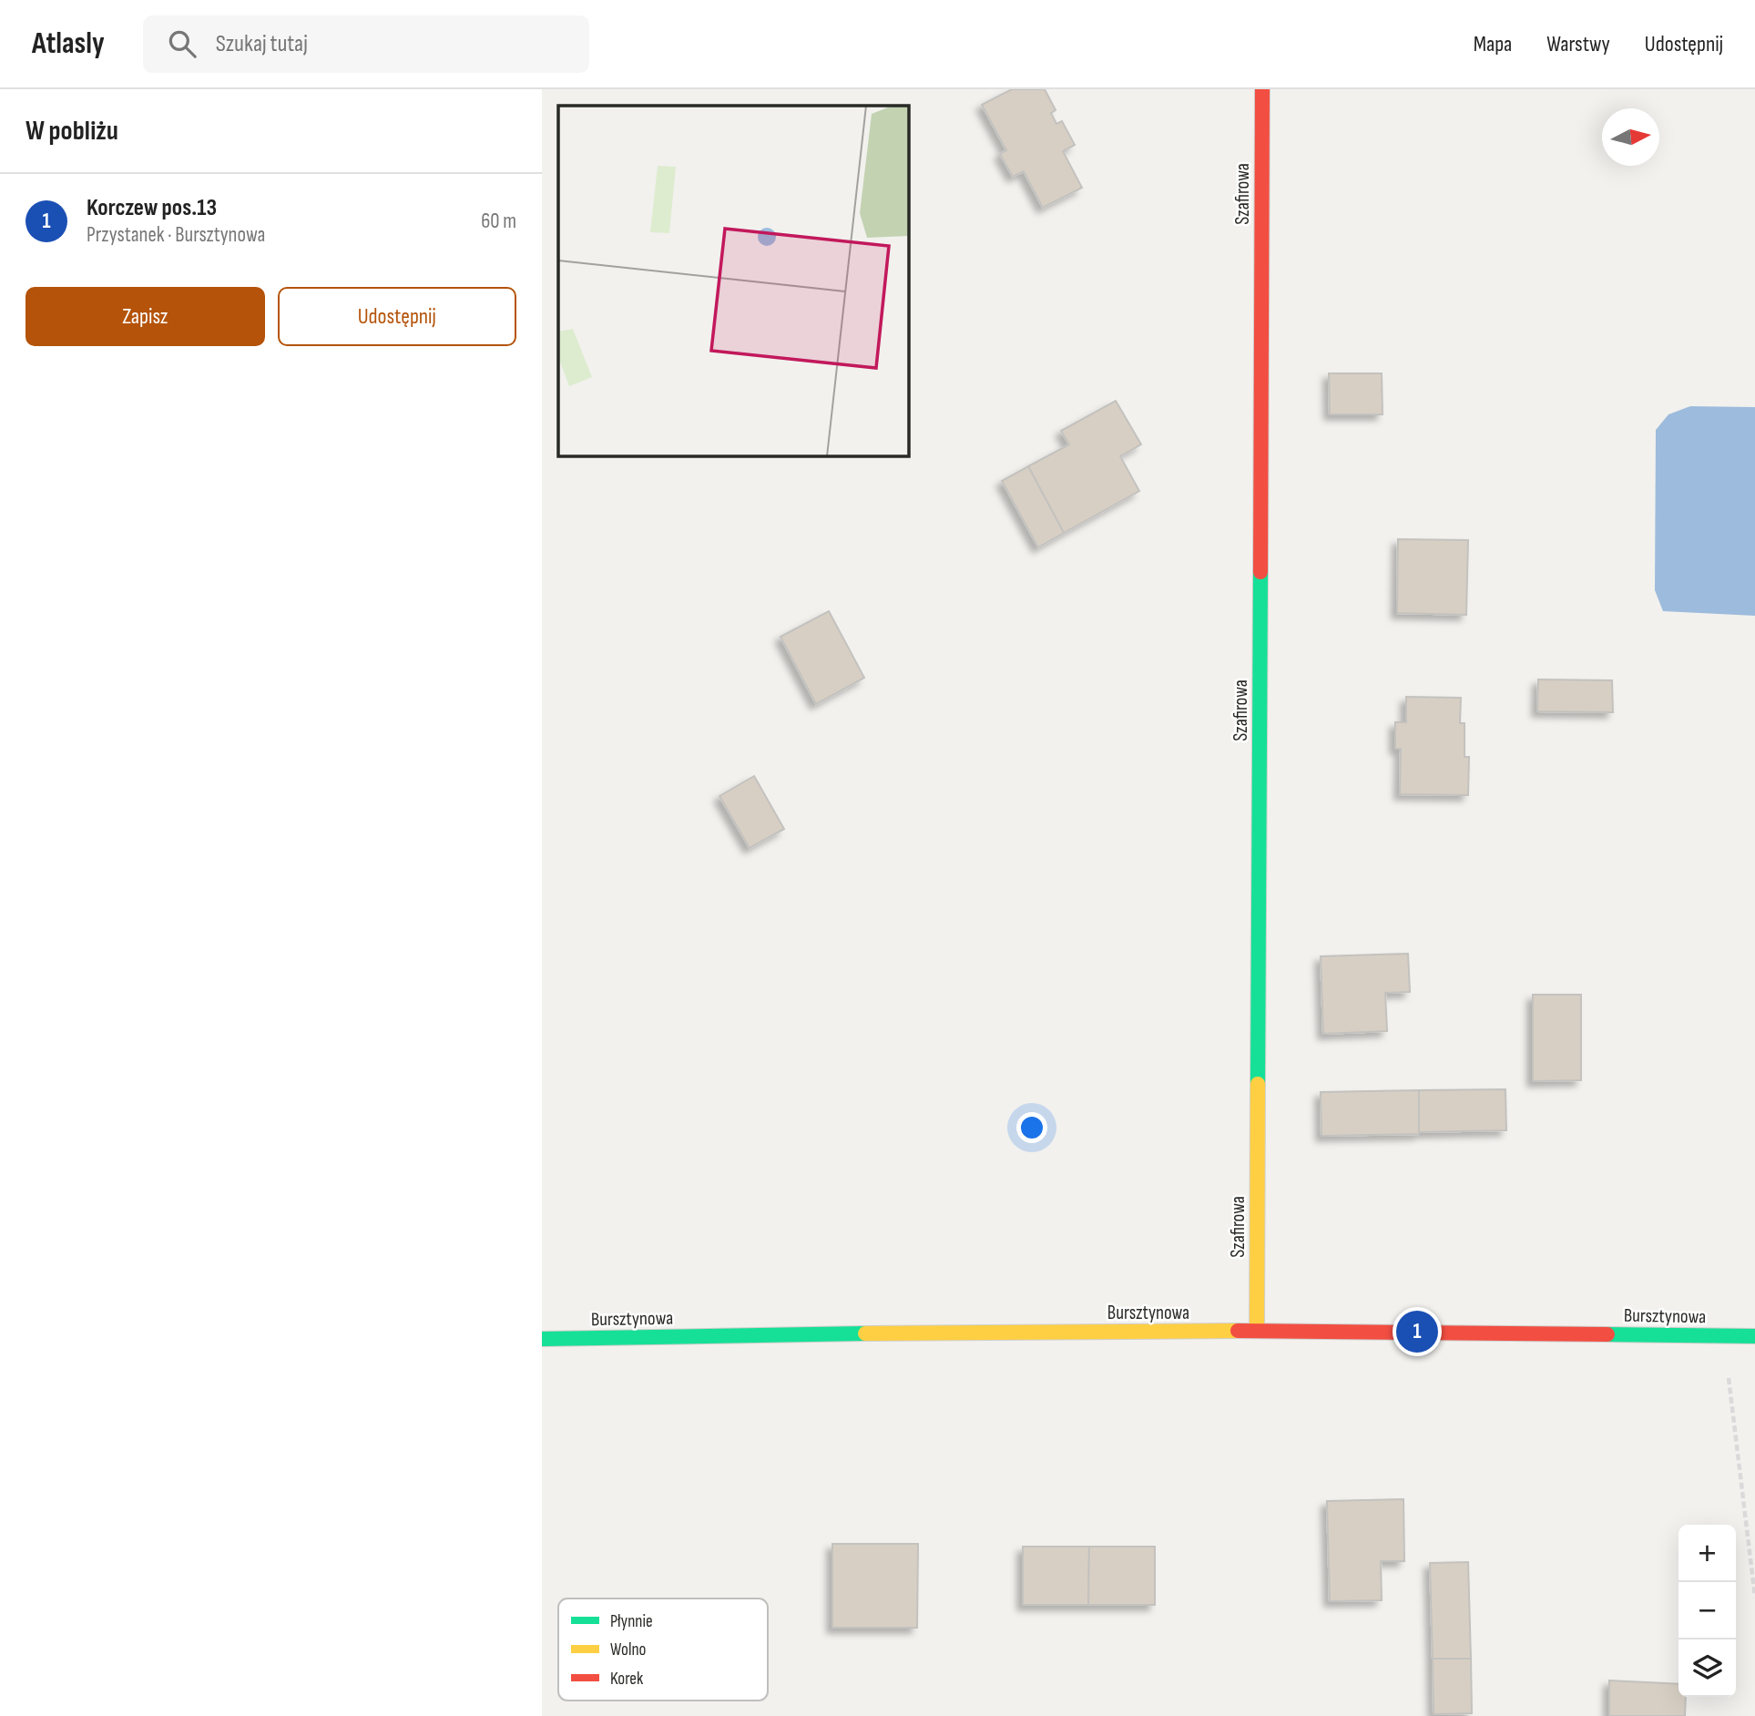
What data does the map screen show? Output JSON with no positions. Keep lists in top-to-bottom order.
{
  "streets": {
    "street": ["Szafirowa", "Bursztynowa"]
  },
  "crossings": [
    ["Szafirowa", "Bursztynowa"]
  ],
  "legend": ["Płynnie", "Wolno", "Korek"],
  "north": "right",
  "page": {
    "header": "Atlasly",
    "search": "Szukaj tutaj",
    "nav": ["Mapa", "Warstwy", "Udostępnij"],
    "heading": "W pobliżu",
    "list": [
      {
        "mark": "1",
        "name": "Korczew pos.13",
        "note": "Przystanek · Bursztynowa",
        "value": "60 m"
      }
    ],
    "buttons": ["Zapisz", "Udostępnij"],
    "pins": "1",
    "map_buttons": ["+", "−"]
  }
}
